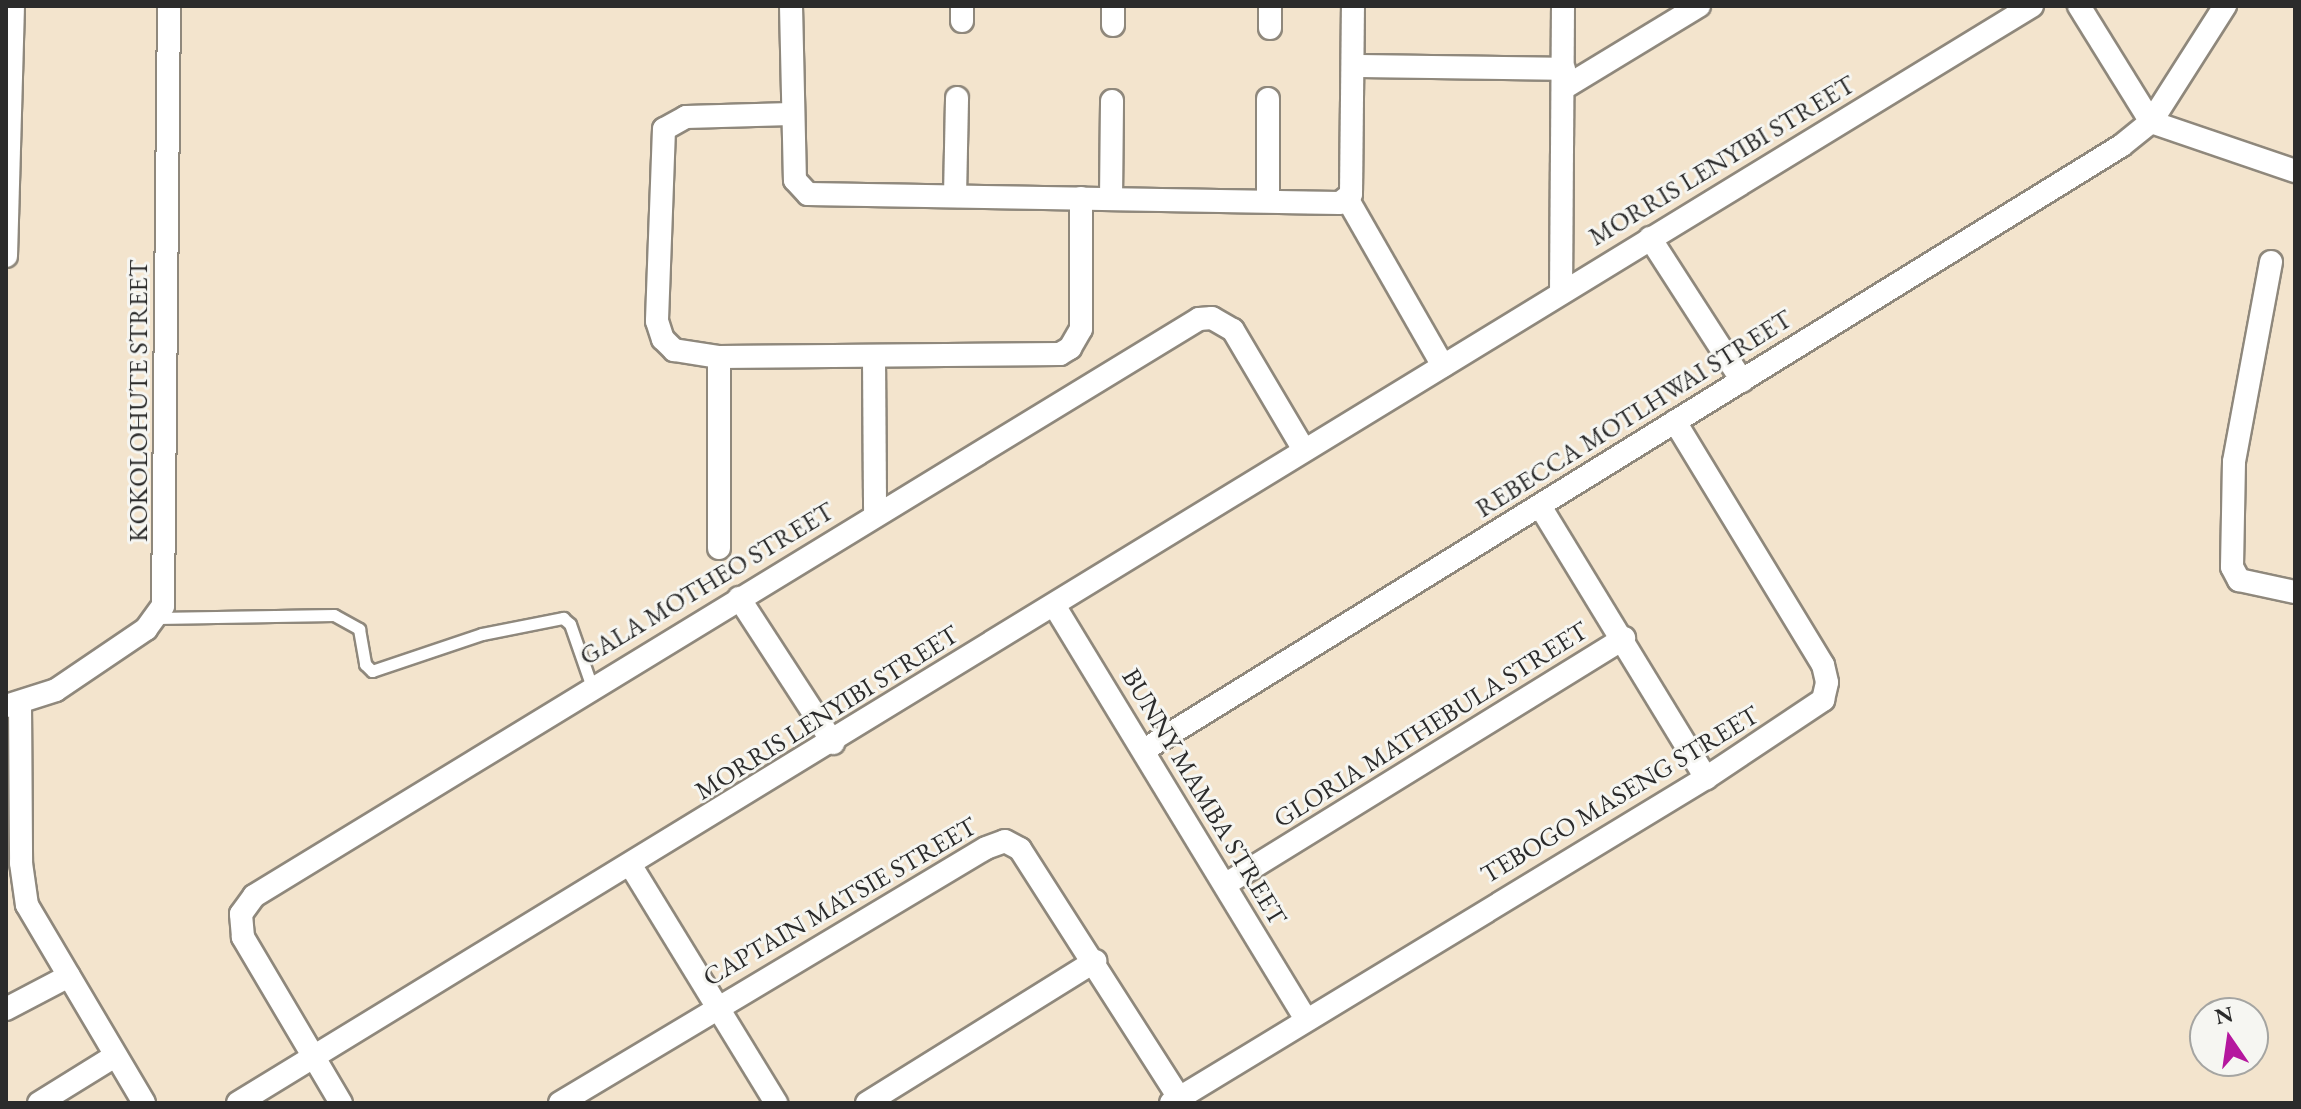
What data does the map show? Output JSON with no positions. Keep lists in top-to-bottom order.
{
  "streets": {
    "street": [
      "MORRIS LENYIBI STREET",
      "KOKOLOHUTE STREET",
      "REBECCA MOTLHWAI STREET",
      "GALA MOTHEO STREET",
      "GLORIA MATHEBULA STREET",
      "TEBOGO MASENG STREET",
      "BUNNY MAMBA STREET",
      "CAPTAIN MATSIE STREET"
    ]
  },
  "crossings": [
    ["MORRIS LENYIBI STREET", "GALA MOTHEO STREET"],
    ["MORRIS LENYIBI STREET", "BUNNY MAMBA STREET"],
    ["REBECCA MOTLHWAI STREET", "TEBOGO MASENG STREET"],
    ["REBECCA MOTLHWAI STREET", "BUNNY MAMBA STREET"],
    ["GLORIA MATHEBULA STREET", "BUNNY MAMBA STREET"],
    ["TEBOGO MASENG STREET", "BUNNY MAMBA STREET"],
    ["TEBOGO MASENG STREET", "CAPTAIN MATSIE STREET"]
  ],
  "north": "top"
}
